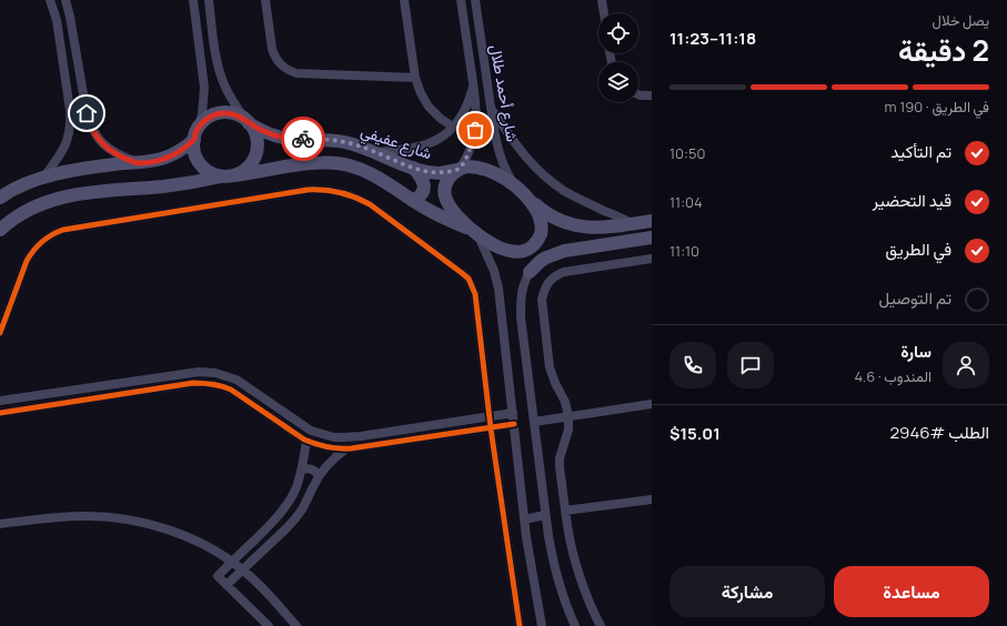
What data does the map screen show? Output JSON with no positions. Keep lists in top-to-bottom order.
{
  "streets": {
    "street": ["شارع أحمد طلال", "شارع عفيفي"]
  },
  "crossings": [
    ["شارع أحمد طلال", "شارع عفيفي"]
  ],
  "page": {
    "heading": ["2 دقيقة", "يصل خلال", "11:18–11:23"],
    "panel": [
      "سارة",
      "المندوب · 4.6",
      "الطلب #2946",
      "$15.01"
    ],
    "bar": "في الطريق · 190 m",
    "list": [
      ["تم التأكيد", "10:50"],
      ["قيد التحضير", "11:04"],
      ["في الطريق", "11:10"],
      "تم التوصيل"
    ],
    "buttons": ["مساعدة", "مشاركة"]
  }
}
